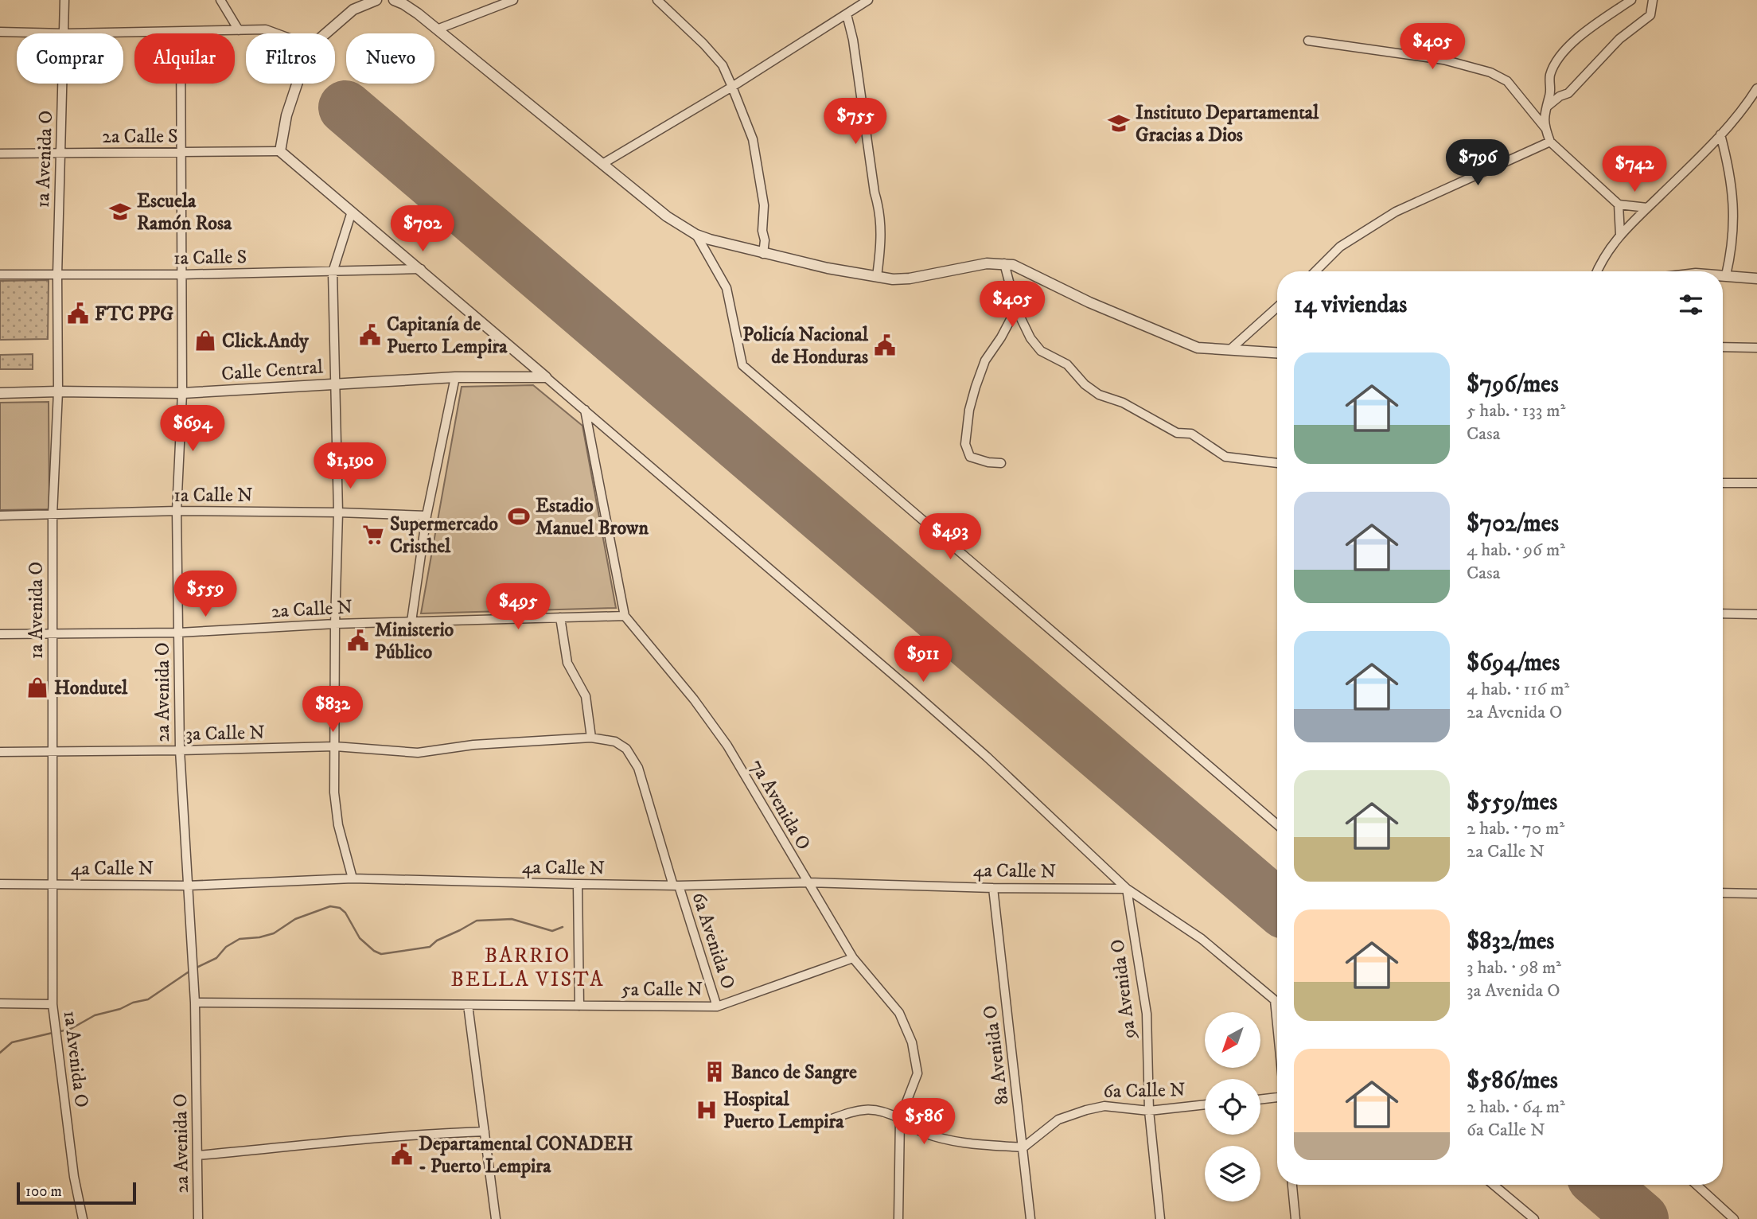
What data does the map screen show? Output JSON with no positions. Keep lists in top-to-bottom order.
{
  "streets": {
    "street": [
      "2a Calle S",
      "1a Avenida O",
      "1a Calle S",
      "Calle Central",
      "1a Calle N",
      "2a Calle N",
      "2a Avenida O",
      "3a Calle N",
      "7a Avenida O",
      "4a Calle N",
      "6a Avenida O",
      "5a Calle N",
      "9a Avenida O",
      "8a Avenida O",
      "6a Calle N"
    ]
  },
  "crossings": [
    ["2a Calle S", "1a Avenida O"],
    ["2a Calle S", "2a Avenida O"],
    ["1a Avenida O", "1a Calle S"],
    ["1a Avenida O", "Calle Central"],
    ["1a Avenida O", "1a Calle N"],
    ["1a Avenida O", "2a Calle N"],
    ["1a Avenida O", "3a Calle N"],
    ["1a Avenida O", "4a Calle N"],
    ["1a Calle S", "2a Avenida O"],
    ["Calle Central", "2a Avenida O"],
    ["1a Calle N", "2a Avenida O"],
    ["2a Calle N", "2a Avenida O"],
    ["2a Calle N", "7a Avenida O"],
    ["2a Avenida O", "3a Calle N"],
    ["2a Avenida O", "4a Calle N"],
    ["2a Avenida O", "5a Calle N"],
    ["3a Calle N", "6a Avenida O"],
    ["7a Avenida O", "4a Calle N"],
    ["7a Avenida O", "5a Calle N"],
    ["4a Calle N", "6a Avenida O"],
    ["4a Calle N", "9a Avenida O"],
    ["4a Calle N", "8a Avenida O"],
    ["6a Avenida O", "5a Calle N"],
    ["9a Avenida O", "6a Calle N"],
    ["8a Avenida O", "6a Calle N"]
  ],
  "districts": ["BARRIO BELLA VISTA"],
  "places": {
    "school or university": ["Instituto Departamental Gracias a Dios", "Escuela Ramón Rosa"],
    "public building": [
      "FTC PPG",
      "Capitanía de Puerto Lempira",
      "Policía Nacional de Honduras",
      "Ministerio Público",
      "Departamental CONADEH - Puerto Lempira"
    ],
    "shop": ["Click.Andy", "Hondutel"],
    "sports": ["Estadio Manuel Brown"],
    "supermarket": ["Supermercado Cristhel"],
    "building": ["Banco de Sangre"],
    "hospital": ["Hospital Puerto Lempira"]
  },
  "scale_bar": "100 m",
  "north": "bottom left",
  "page": {
    "price": [
      "$405",
      "$755",
      "$796",
      "$742",
      "$702",
      "$405",
      "$694",
      "$1,190",
      "$493",
      "$559",
      "$495",
      "$911",
      "$832",
      "$586"
    ],
    "chip": [
      "Comprar",
      "Alquilar",
      "Filtros",
      "Nuevo"
    ],
    "heading": "14 viviendas",
    "list": [
      {
        "name": "$796/mes",
        "note": "5 hab. · 133 m² · Casa"
      },
      {
        "name": "$702/mes",
        "note": "4 hab. · 96 m² · Casa"
      },
      {
        "name": "$694/mes",
        "note": "4 hab. · 116 m² · 2a Avenida O"
      },
      {
        "name": "$559/mes",
        "note": "2 hab. · 70 m² · 2a Calle N"
      },
      {
        "name": "$832/mes",
        "note": "3 hab. · 98 m² · 3a Avenida O"
      },
      {
        "name": "$586/mes",
        "note": "2 hab. · 64 m² · 6a Calle N"
      }
    ],
    "scale": "100 m"
  }
}
